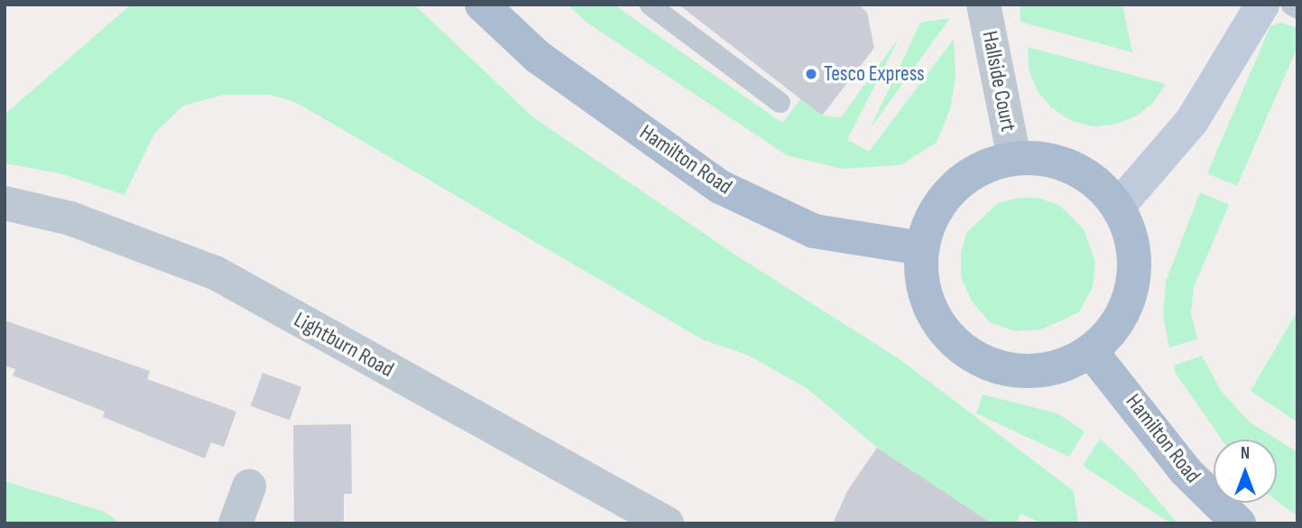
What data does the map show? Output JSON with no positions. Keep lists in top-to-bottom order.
{
  "streets": {
    "main road": ["Hamilton Road"],
    "street": ["Hallside Court", "Lightburn Road"]
  },
  "crossings": [
    ["Hallside Court", "Hamilton Road"]
  ],
  "places": ["Tesco Express"],
  "north": "top"
}
